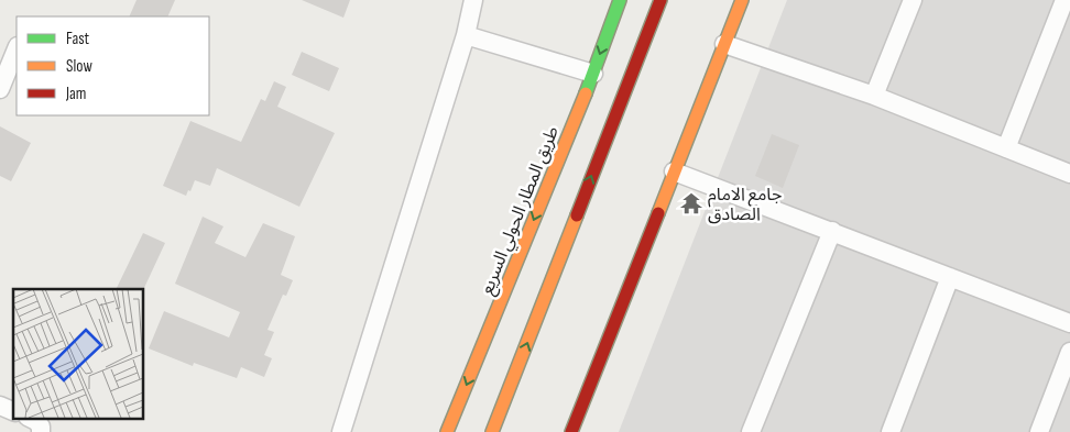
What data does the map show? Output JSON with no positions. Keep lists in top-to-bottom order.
{
  "streets": {
    "main road": ["طريق المطار الحولي السريع"]
  },
  "places": {
    "temple": ["جامع الامام الصادق"]
  },
  "legend": ["Fast", "Slow", "Jam"]
}
